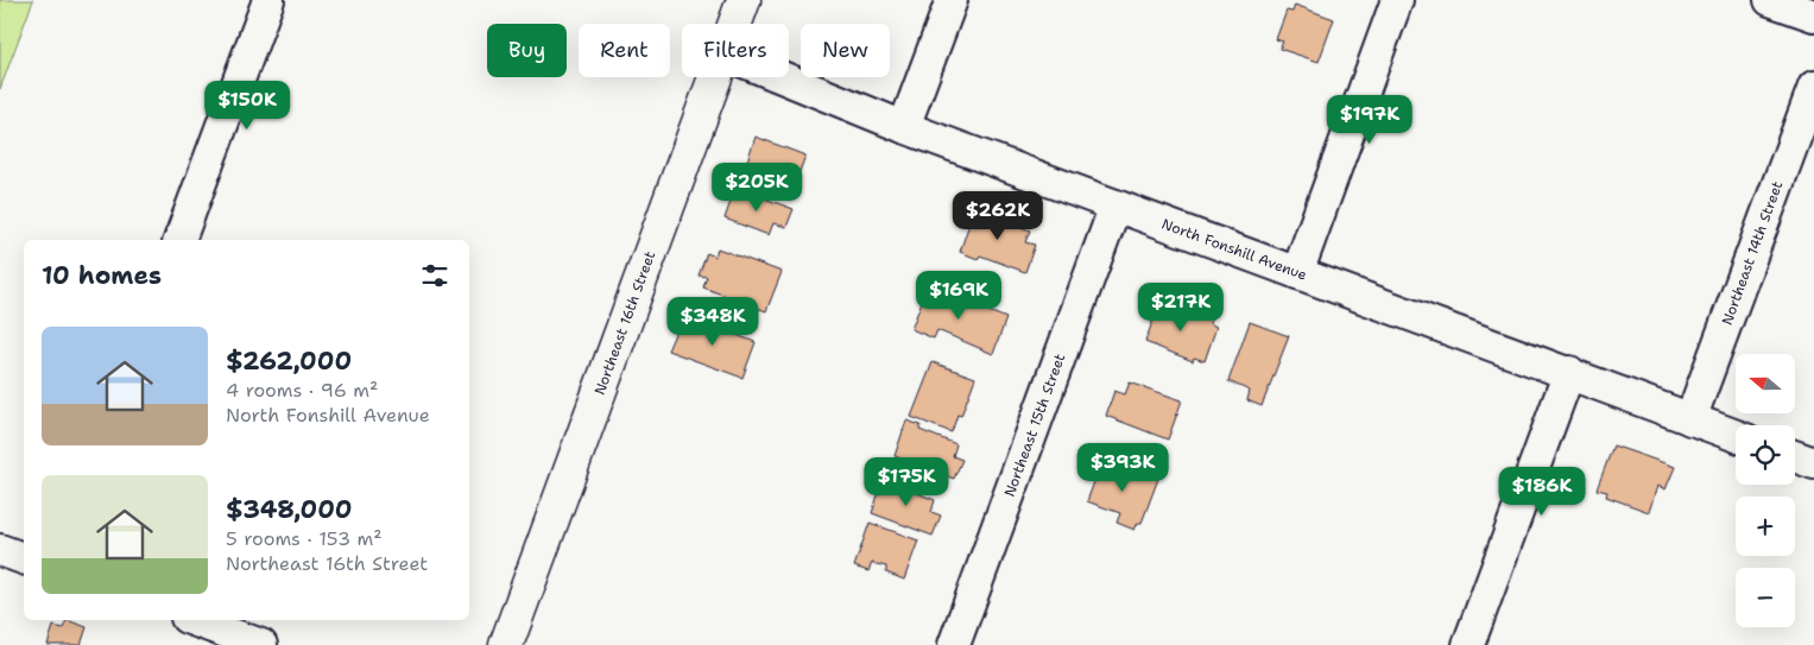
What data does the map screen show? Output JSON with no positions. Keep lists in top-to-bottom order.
{
  "streets": {
    "street": [
      "North Fonshill Avenue",
      "Northeast 14th Street",
      "Northeast 16th Street",
      "Northeast 15th Street"
    ]
  },
  "crossings": [
    ["North Fonshill Avenue", "Northeast 14th Street"],
    ["North Fonshill Avenue", "Northeast 15th Street"]
  ],
  "north": "left",
  "page": {
    "chip": [
      "Buy",
      "Rent",
      "Filters",
      "New"
    ],
    "price": [
      "$150K",
      "$197K",
      "$205K",
      "$262K",
      "$169K",
      "$217K",
      "$348K",
      "$393K",
      "$175K",
      "$186K"
    ],
    "heading": "10 homes",
    "list": [
      {
        "name": "$262,000",
        "note": "4 rooms · 96 m² · North Fonshill Avenue"
      },
      {
        "name": "$348,000",
        "note": "5 rooms · 153 m² · Northeast 16th Street"
      }
    ],
    "map_buttons": ["+", "−"]
  }
}
